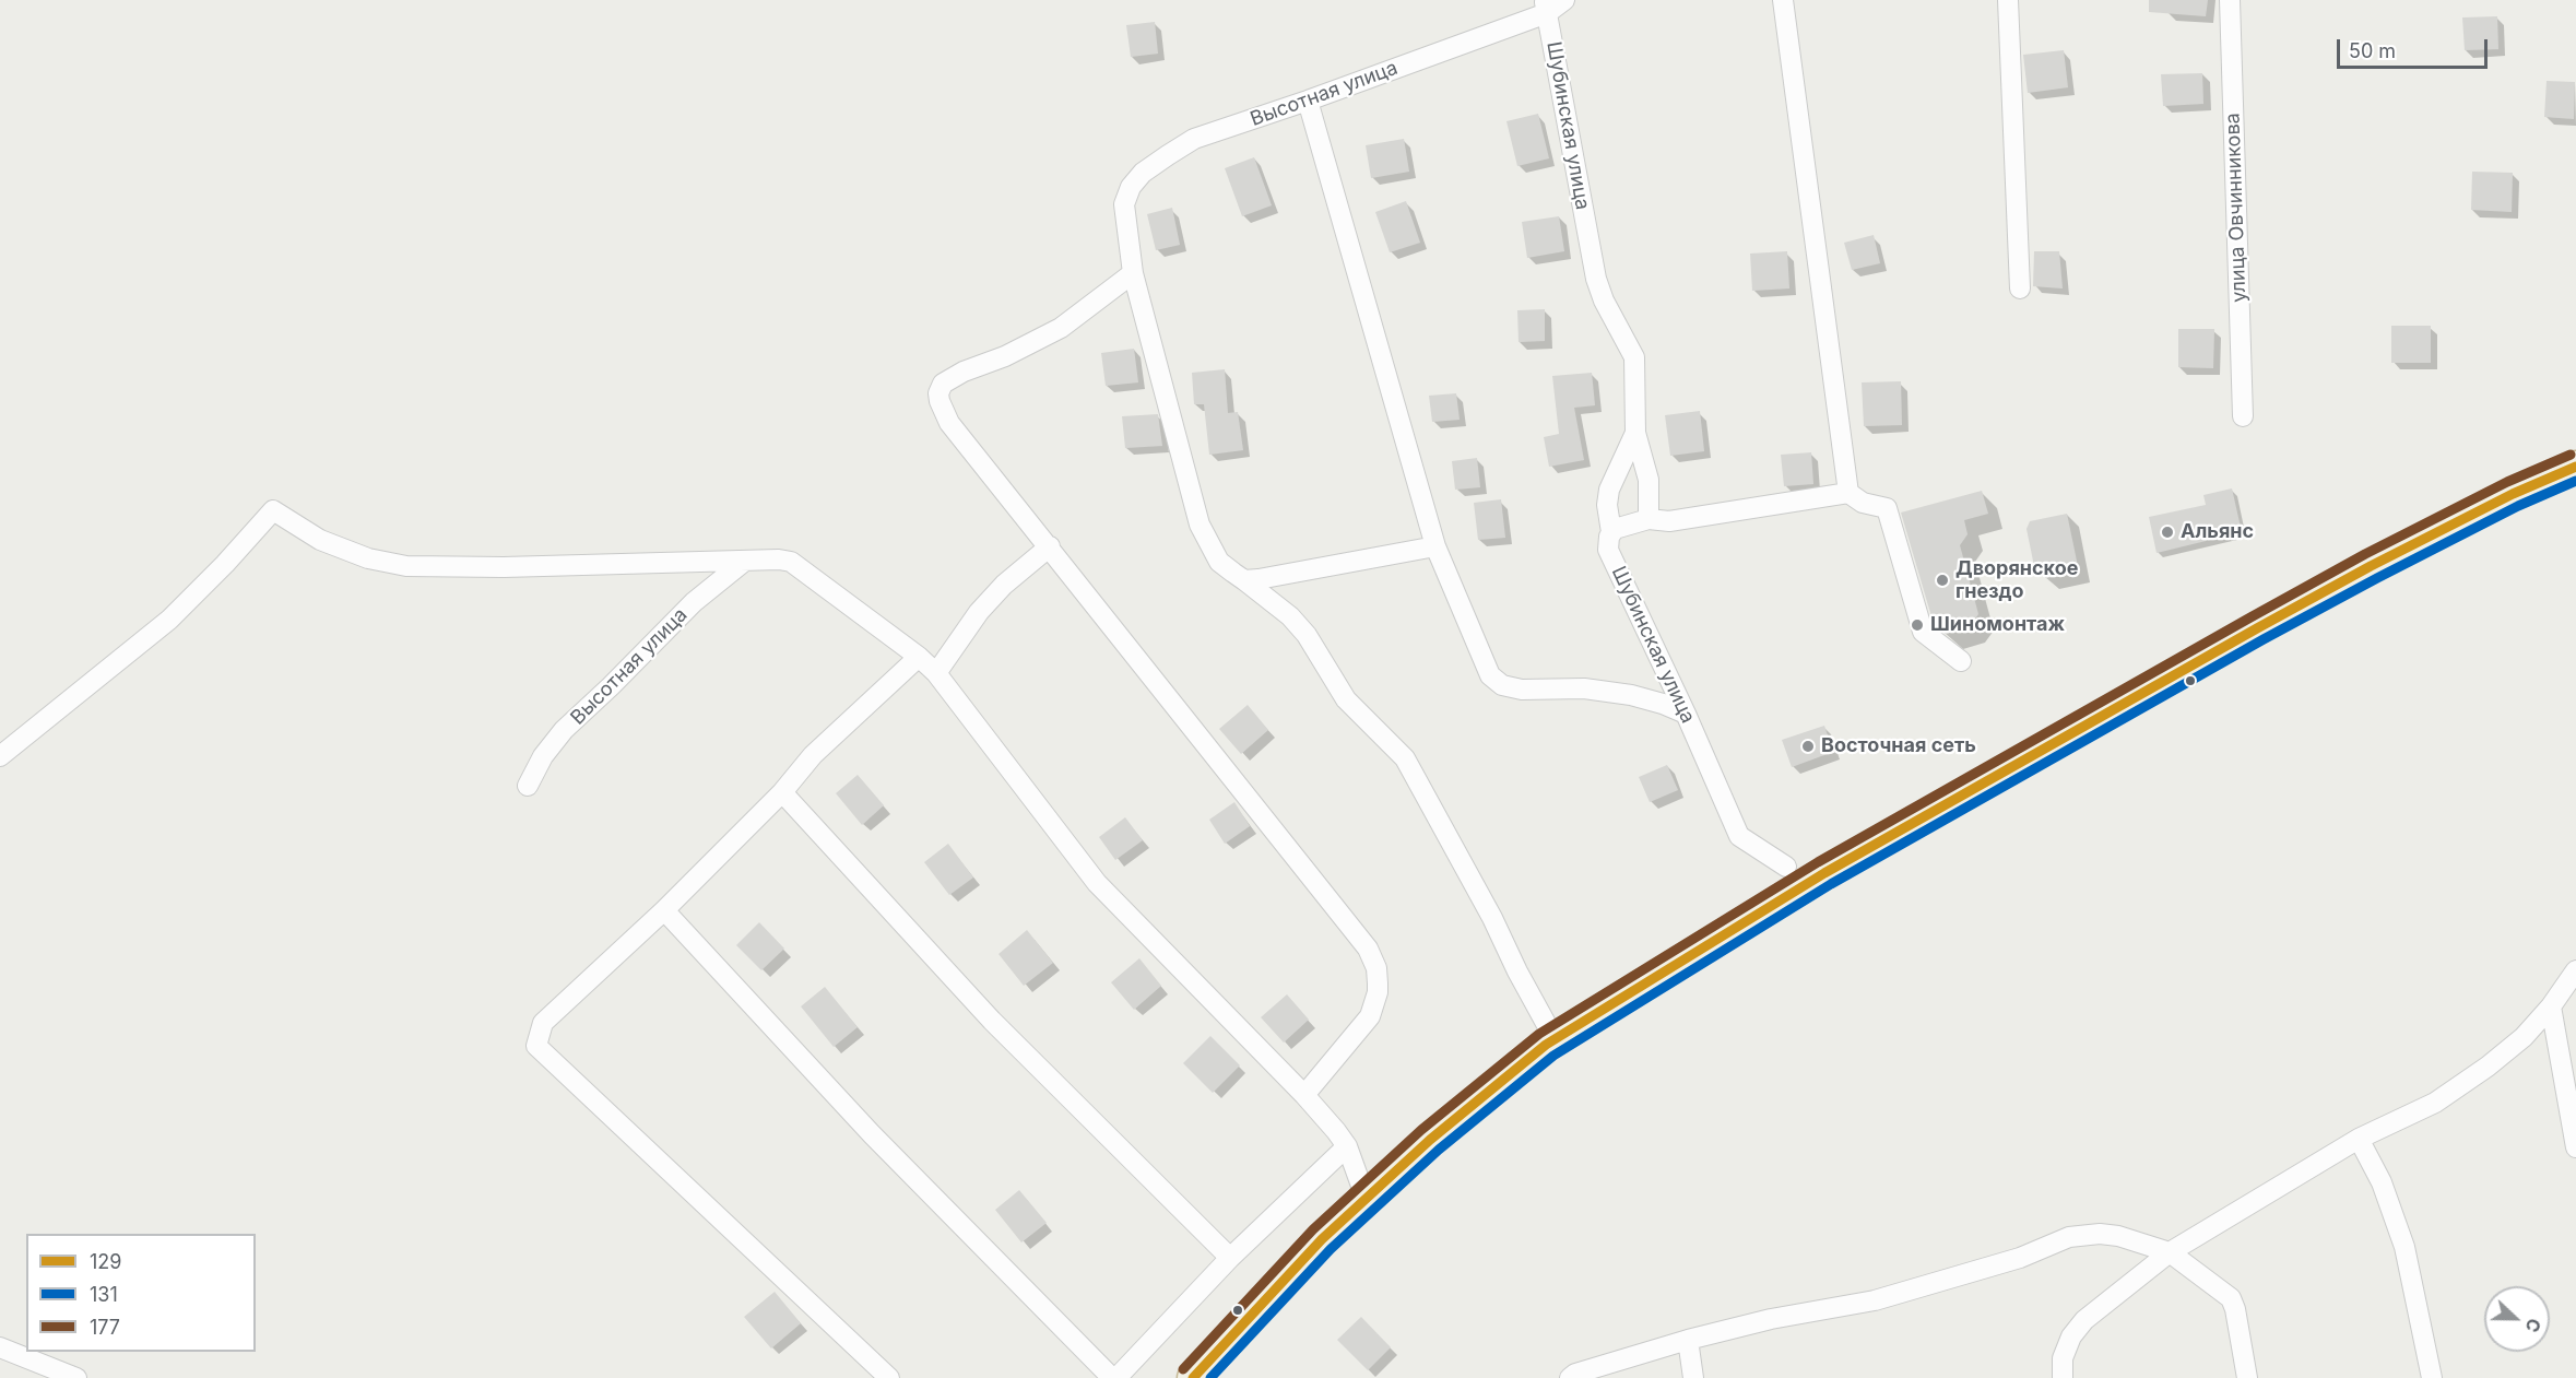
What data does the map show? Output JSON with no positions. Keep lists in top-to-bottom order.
{
  "streets": {
    "street": ["Высотная улица", "Шубинская улица", "улица Овчинникова"]
  },
  "crossings": [
    ["Высотная улица", "Шубинская улица"]
  ],
  "places": [
    "Альянс",
    "Дворянское гнездо",
    "Шиномонтаж",
    "Восточная сеть"
  ],
  "lines": ["transit line 177", "transit line 129", "transit line 131"],
  "legend": ["129", "131", "177"],
  "scale_bar": "50 m",
  "north": "right"
}
